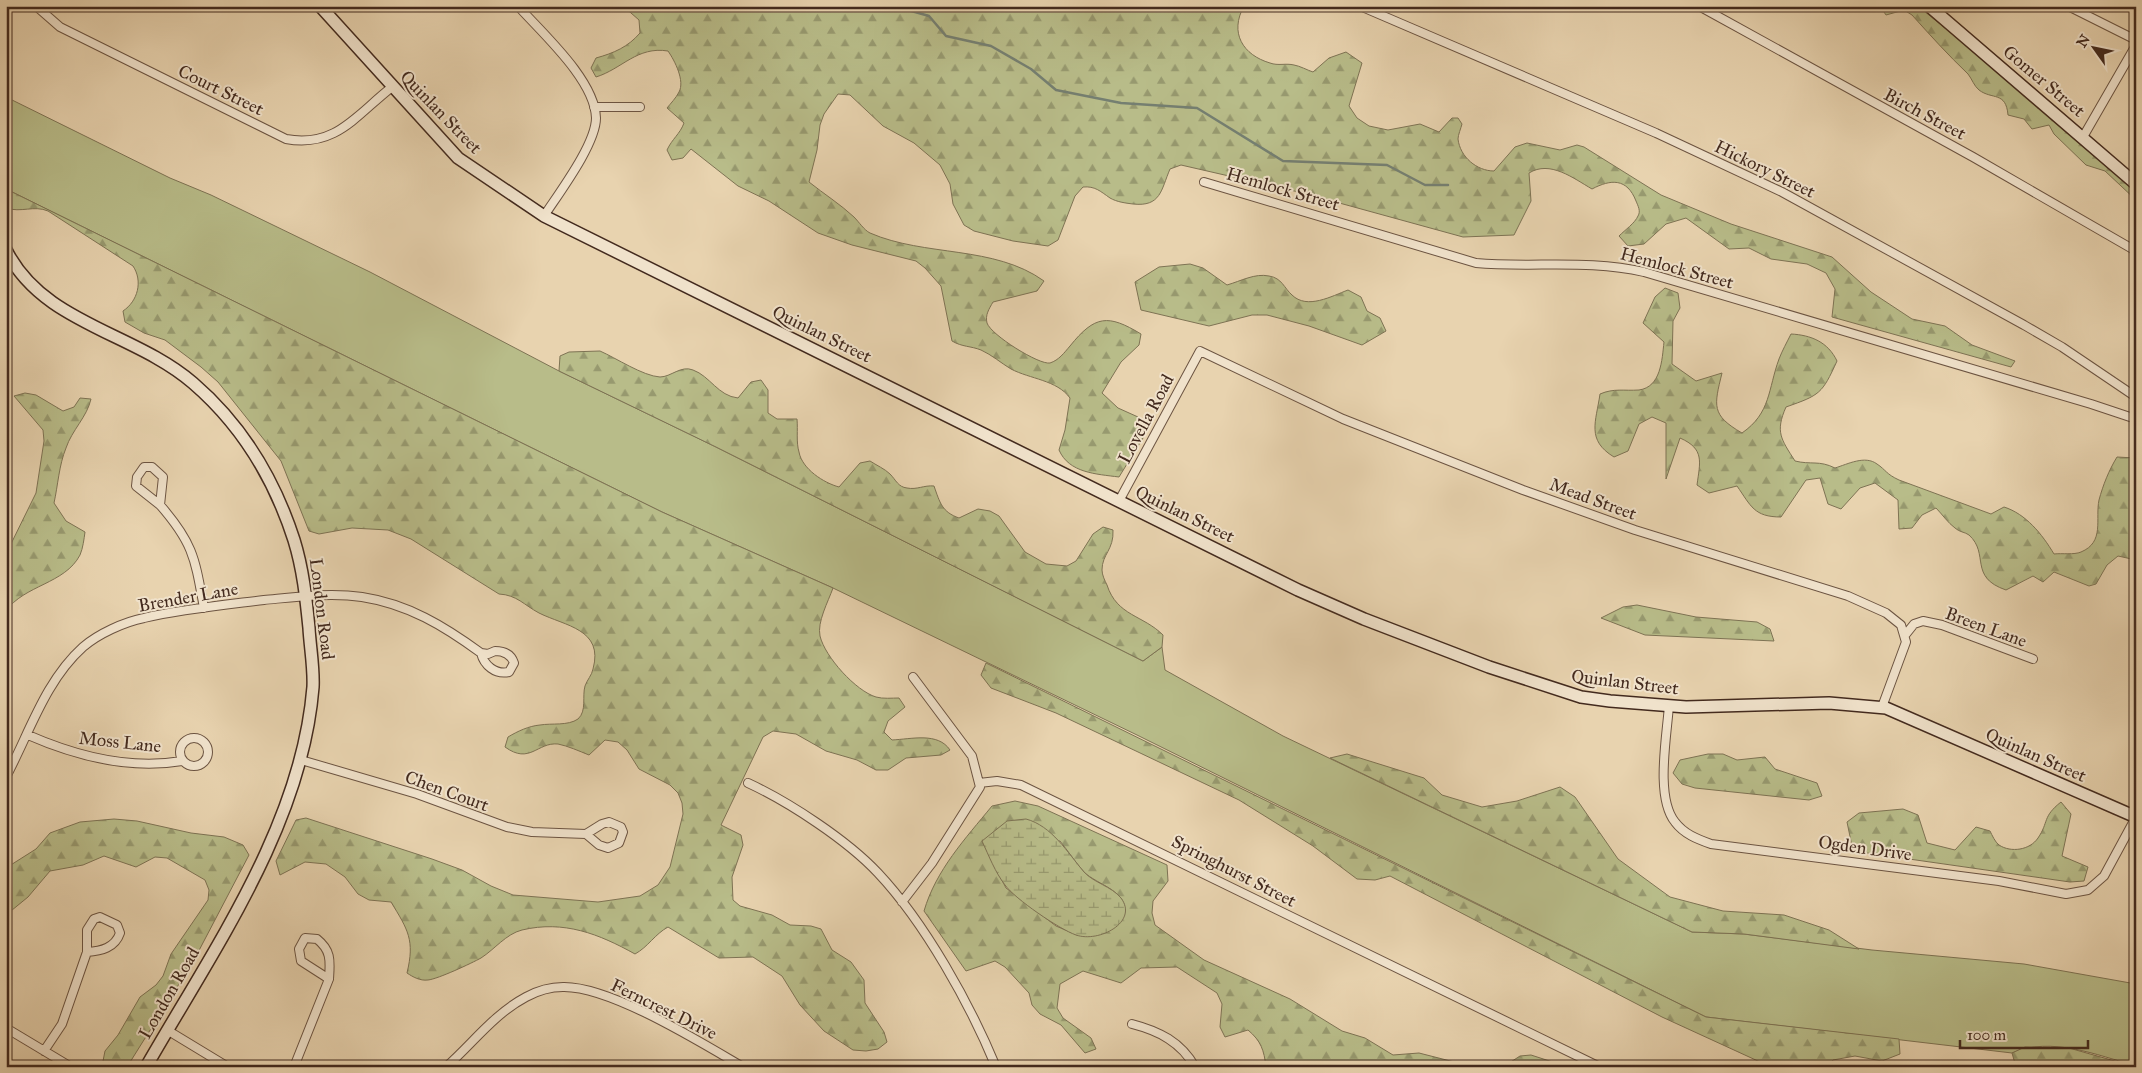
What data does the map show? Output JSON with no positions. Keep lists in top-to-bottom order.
{
  "streets": {
    "street": [
      "Gomer Street",
      "Court Street",
      "Quinlan Street",
      "Birch Street",
      "Hickory Street",
      "Hemlock Street",
      "Lovella Road",
      "Mead Street",
      "Brender Lane",
      "London Road",
      "Breen Lane",
      "Moss Lane",
      "Chen Court",
      "Ogden Drive",
      "Springhurst Street",
      "Ferncrest Drive"
    ]
  },
  "crossings": [
    ["Court Street", "Quinlan Street"],
    ["Quinlan Street", "Lovella Road"],
    ["Quinlan Street", "Ogden Drive"],
    ["Lovella Road", "Mead Street"],
    ["Mead Street", "Breen Lane"],
    ["Brender Lane", "London Road"],
    ["Brender Lane", "Moss Lane"],
    ["London Road", "Chen Court"]
  ],
  "scale_bar": "100 m",
  "north": "top left"
}
